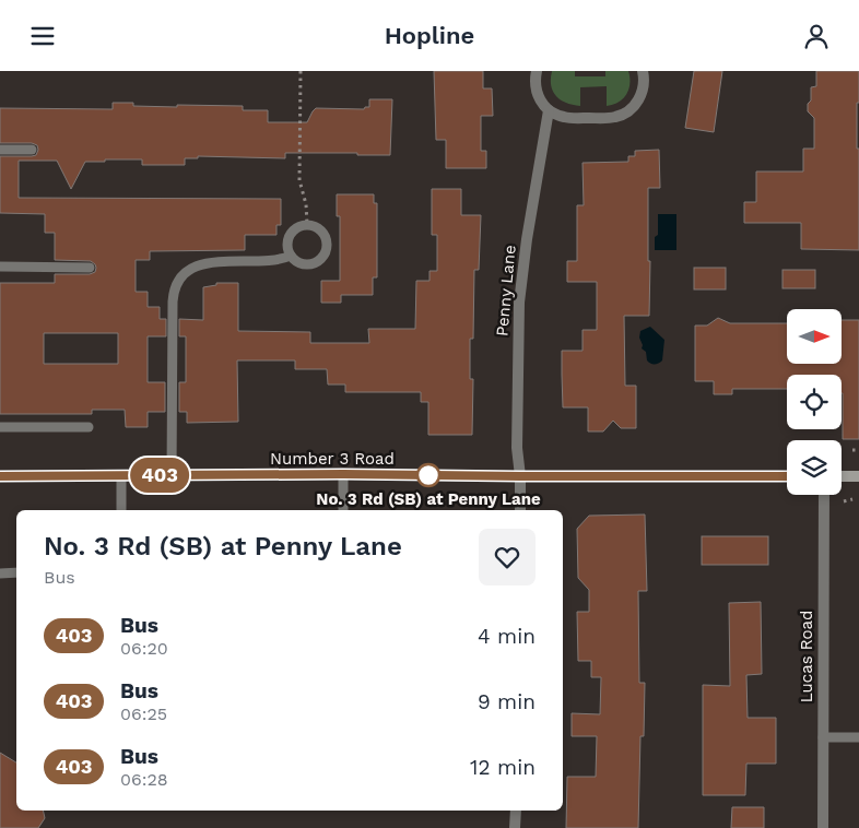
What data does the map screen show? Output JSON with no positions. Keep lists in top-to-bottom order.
{
  "streets": {
    "main road": ["Number 3 Road"],
    "street": ["Penny Lane", "Lucas Road"]
  },
  "crossings": [
    ["Penny Lane", "Number 3 Road"]
  ],
  "places": ["No. 3 Rd (SB) at Penny Lane"],
  "lines": ["bus line 403"],
  "north": "right",
  "page": {
    "header": "Hopline",
    "on_map": "403",
    "heading": ["No. 3 Rd (SB) at Penny Lane", "Bus"],
    "list": [
      {
        "mark": "403",
        "name": "Bus",
        "note": "06:20",
        "value": "4 min"
      },
      {
        "mark": "403",
        "name": "Bus",
        "note": "06:25",
        "value": "9 min"
      },
      {
        "mark": "403",
        "name": "Bus",
        "note": "06:28",
        "value": "12 min"
      }
    ]
  }
}
